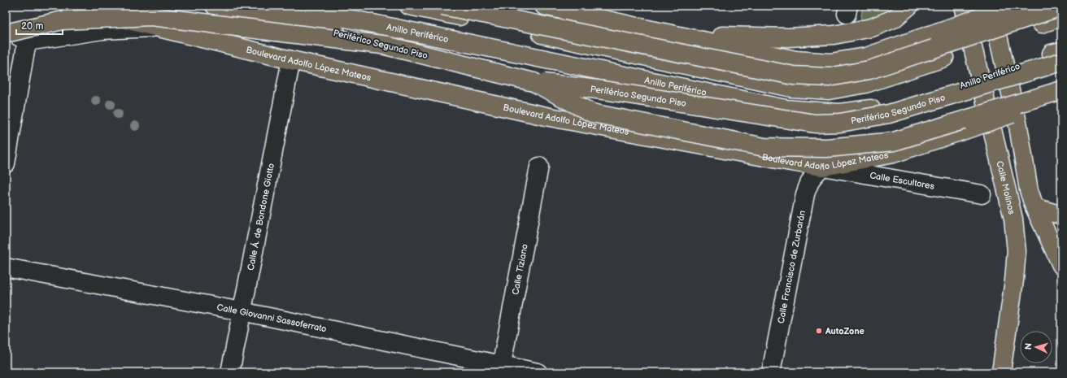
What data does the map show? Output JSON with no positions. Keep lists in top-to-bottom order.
{
  "streets": {
    "main road": [
      "Anillo Periférico",
      "Periférico Segundo Piso",
      "Boulevard Adolfo López Mateos",
      "Calle Molinos"
    ],
    "street": [
      "Calle Escultores",
      "Calle Á. de Bondone Giotto",
      "Calle Francisco de Zurbarán",
      "Calle Tiziano",
      "Calle Giovanni Sassoferrato"
    ]
  },
  "crossings": [
    ["Anillo Periférico", "Periférico Segundo Piso"],
    ["Boulevard Adolfo López Mateos", "Calle Escultores"],
    ["Boulevard Adolfo López Mateos", "Calle Á. de Bondone Giotto"],
    ["Boulevard Adolfo López Mateos", "Calle Francisco de Zurbarán"],
    ["Calle Escultores", "Calle Francisco de Zurbarán"],
    ["Calle Á. de Bondone Giotto", "Calle Giovanni Sassoferrato"],
    ["Calle Tiziano", "Calle Giovanni Sassoferrato"]
  ],
  "places": ["AutoZone"],
  "scale_bar": "20 m",
  "north": "left"
}
